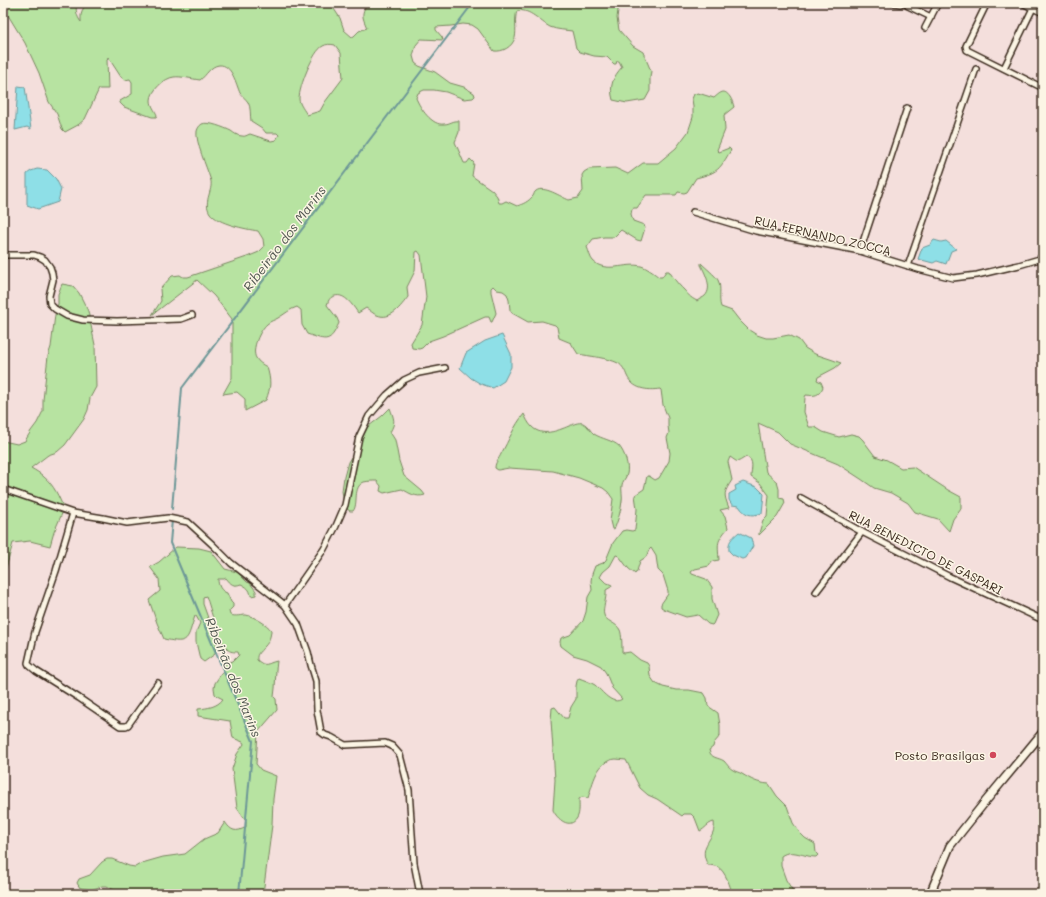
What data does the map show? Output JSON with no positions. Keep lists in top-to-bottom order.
{
  "streets": {
    "street": ["RUA FERNANDO ZOCCA", "RUA BENEDICTO DE GASPARI"]
  },
  "water": ["Ribeirão dos Marins"],
  "places": ["Posto Brasilgas"]
}
